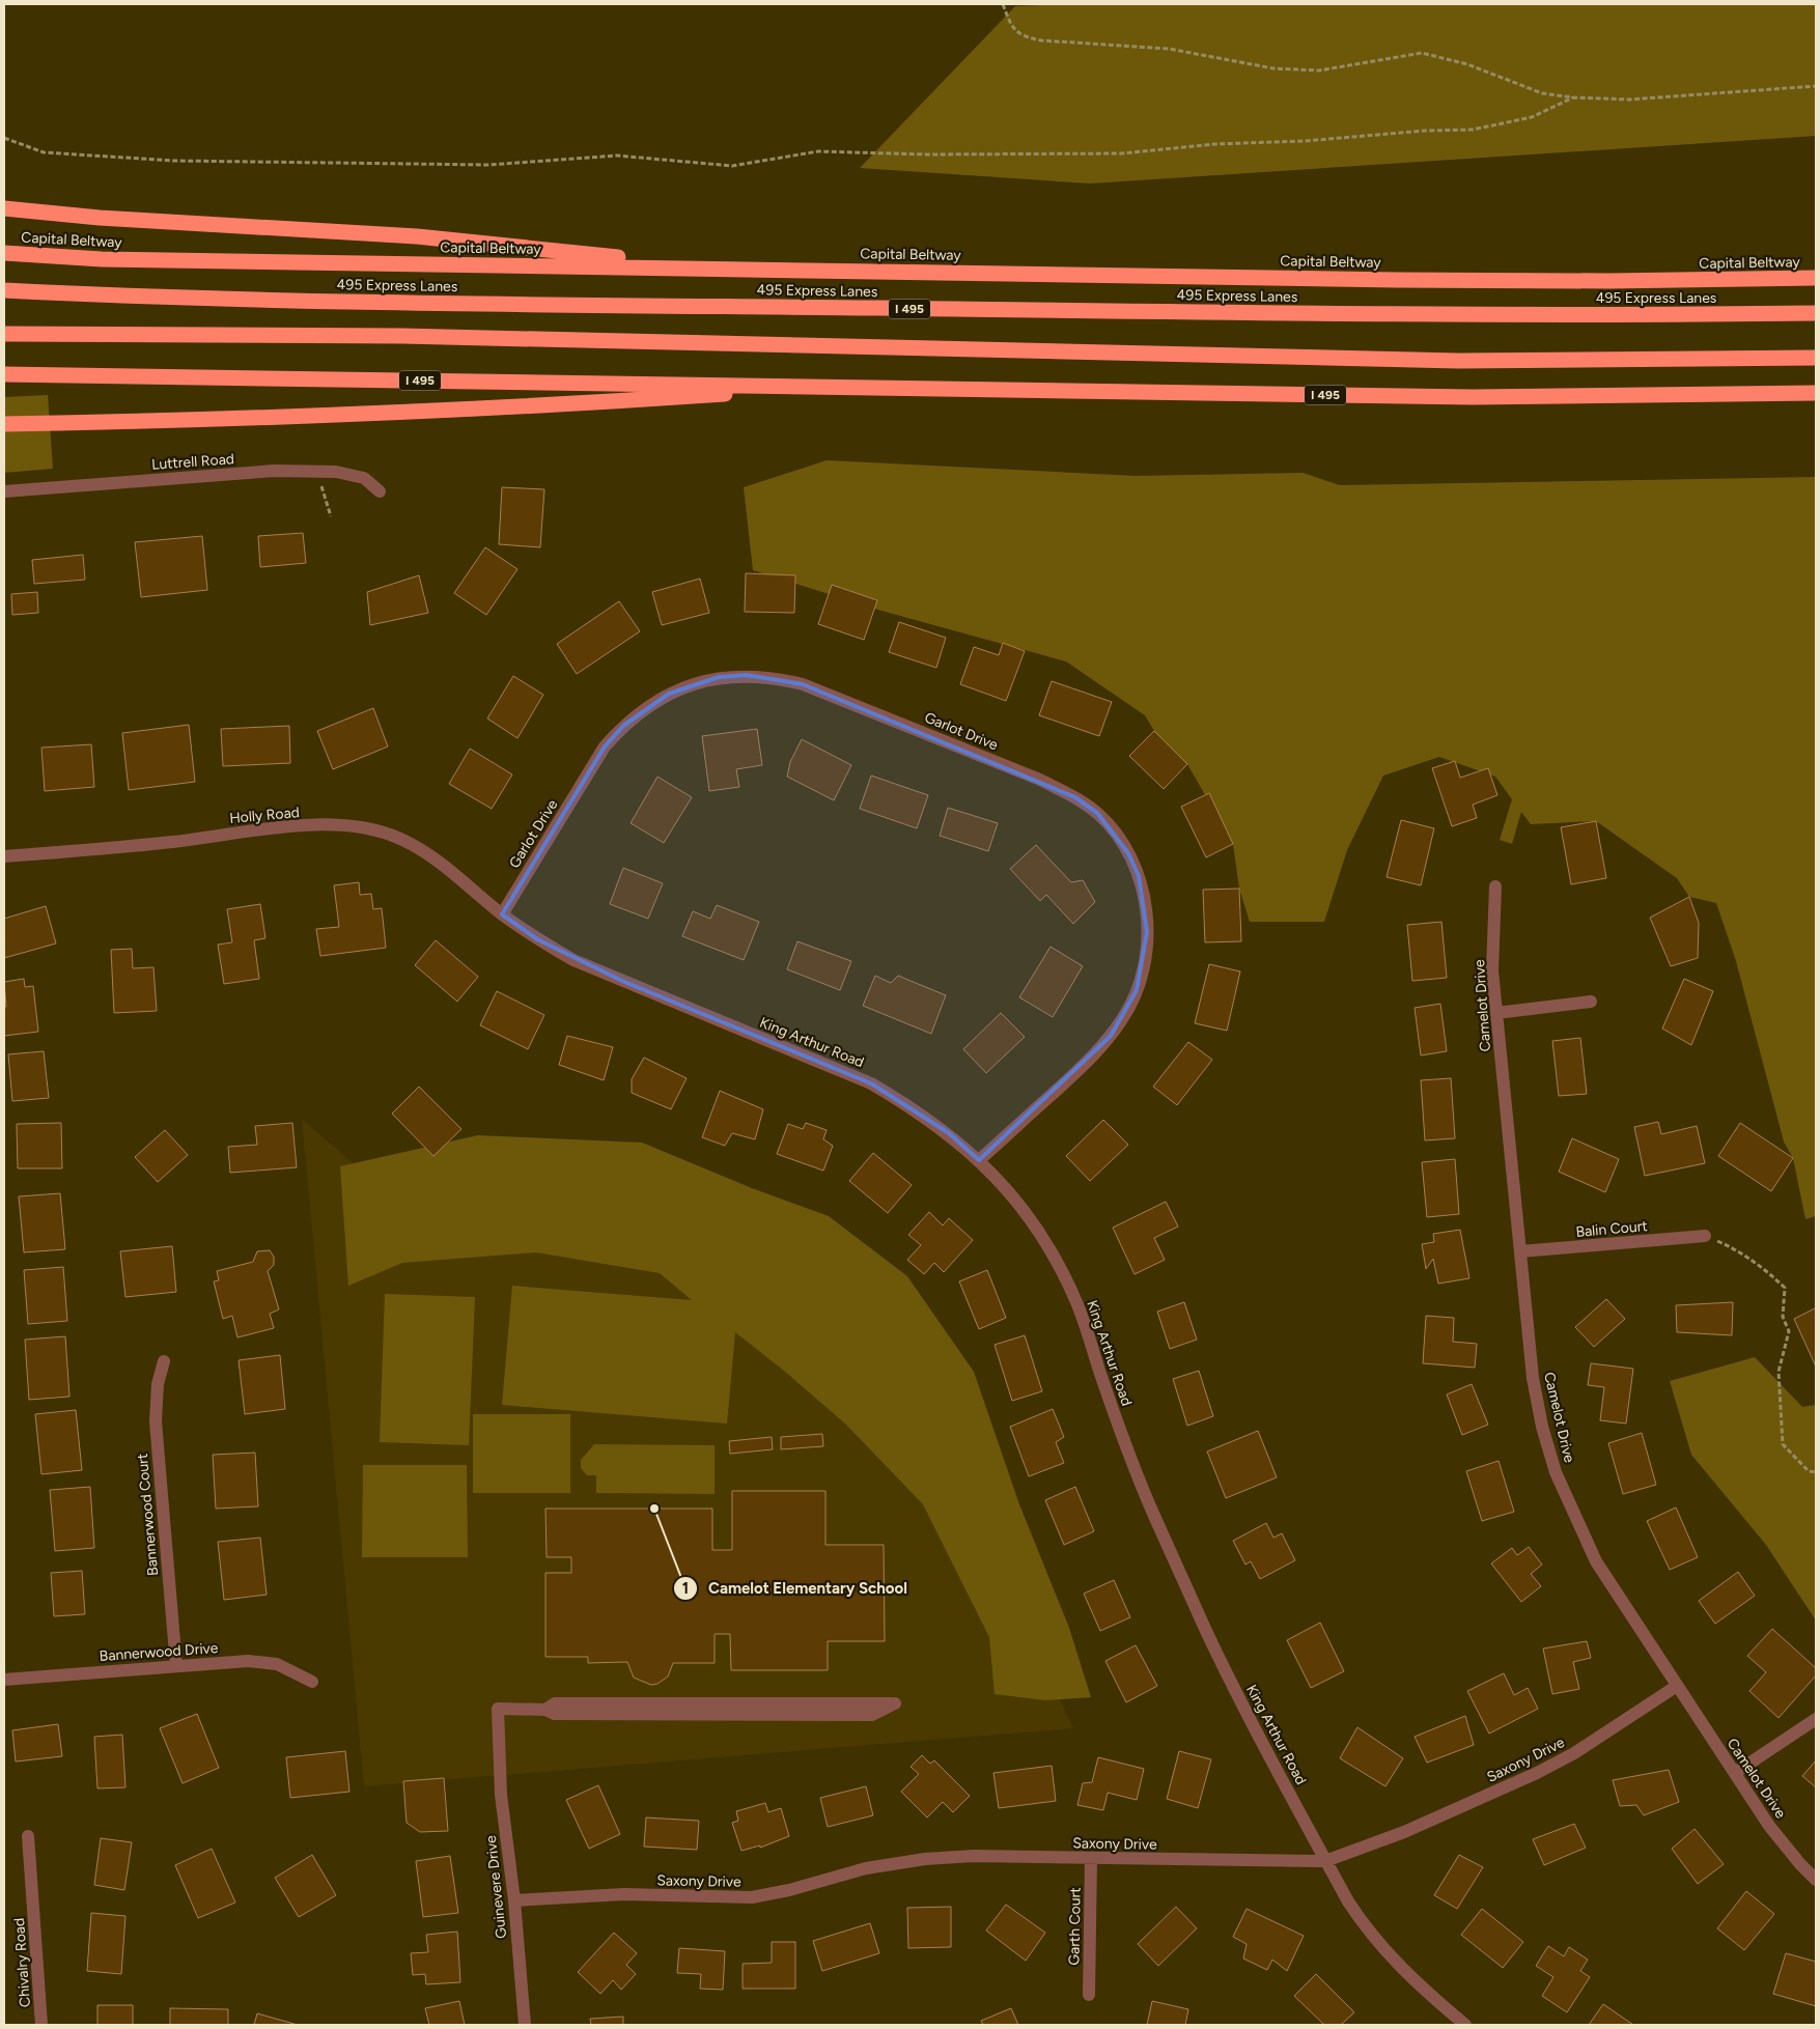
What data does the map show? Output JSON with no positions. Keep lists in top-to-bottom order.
{
  "streets": {
    "highway": ["Capital Beltway", "495 Express Lanes", "I 495"],
    "street": [
      "Luttrell Road",
      "Garlot Drive",
      "Holly Road",
      "Camelot Drive",
      "King Arthur Road",
      "Balin Court",
      "Bannerwood Court",
      "Bannerwood Drive",
      "Saxony Drive",
      "Guinevere Drive",
      "Garth Court",
      "Chivalry Road"
    ]
  },
  "crossings": [
    ["Garlot Drive", "Holly Road"],
    ["Garlot Drive", "King Arthur Road"],
    ["Holly Road", "King Arthur Road"],
    ["Camelot Drive", "Balin Court"],
    ["Camelot Drive", "Saxony Drive"],
    ["King Arthur Road", "Saxony Drive"],
    ["Bannerwood Court", "Bannerwood Drive"],
    ["Saxony Drive", "Guinevere Drive"],
    ["Saxony Drive", "Garth Court"]
  ],
  "places": ["Camelot Elementary School"]
}
